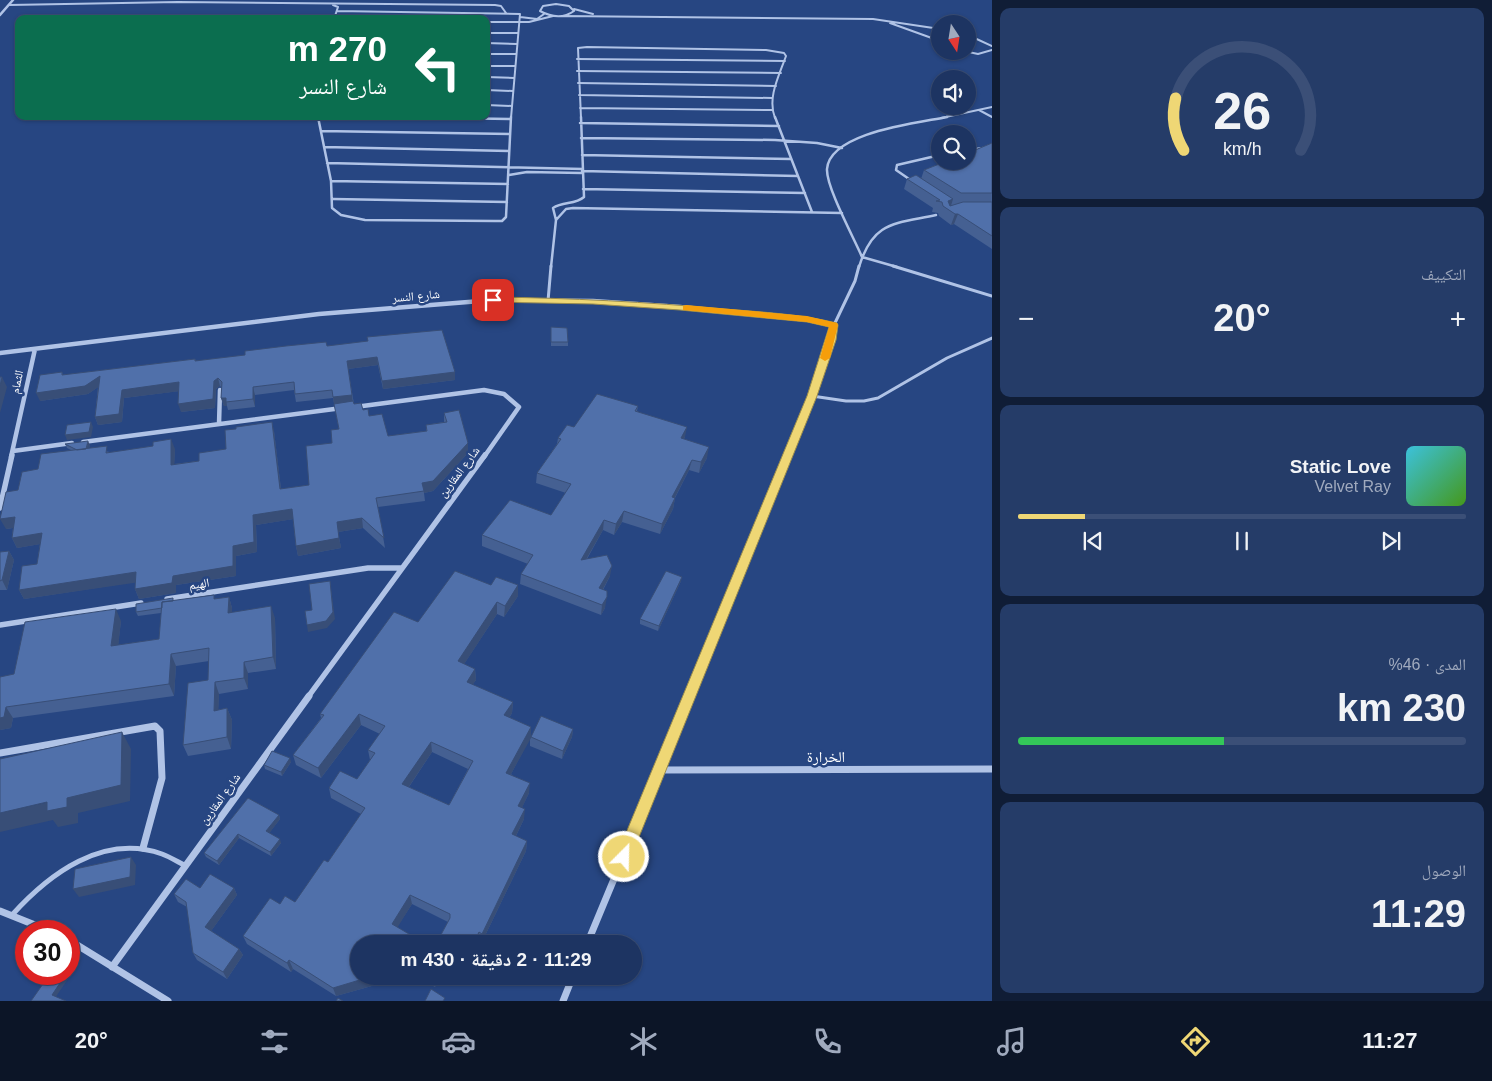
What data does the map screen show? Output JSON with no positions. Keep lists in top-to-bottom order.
{
  "streets": {
    "street": [
      "شارع النسر",
      "الثمام",
      "شارع المقارين",
      "الهيم",
      "الخرارة"
    ]
  },
  "crossings": [
    ["شارع النسر", "الثمام"],
    ["الثمام", "شارع المقارين"],
    ["شارع المقارين", "الهيم"]
  ],
  "north": "bottom",
  "page": {
    "turn": ["270 m", "شارع النسر"],
    "tile": [
      "التكييف",
      ["المدى · 46%", "230 km"],
      ["الوصول", "11:29"]
    ],
    "heat": ["−", "20°", "+"],
    "song": ["Static Love", "Velvet Ray"],
    "limit": "30",
    "trip": "11:29 · 2 دقيقة · 430 m",
    "tabs": ["11:27", "20°"],
    "gauge": ["26", "km/h"]
  }
}
